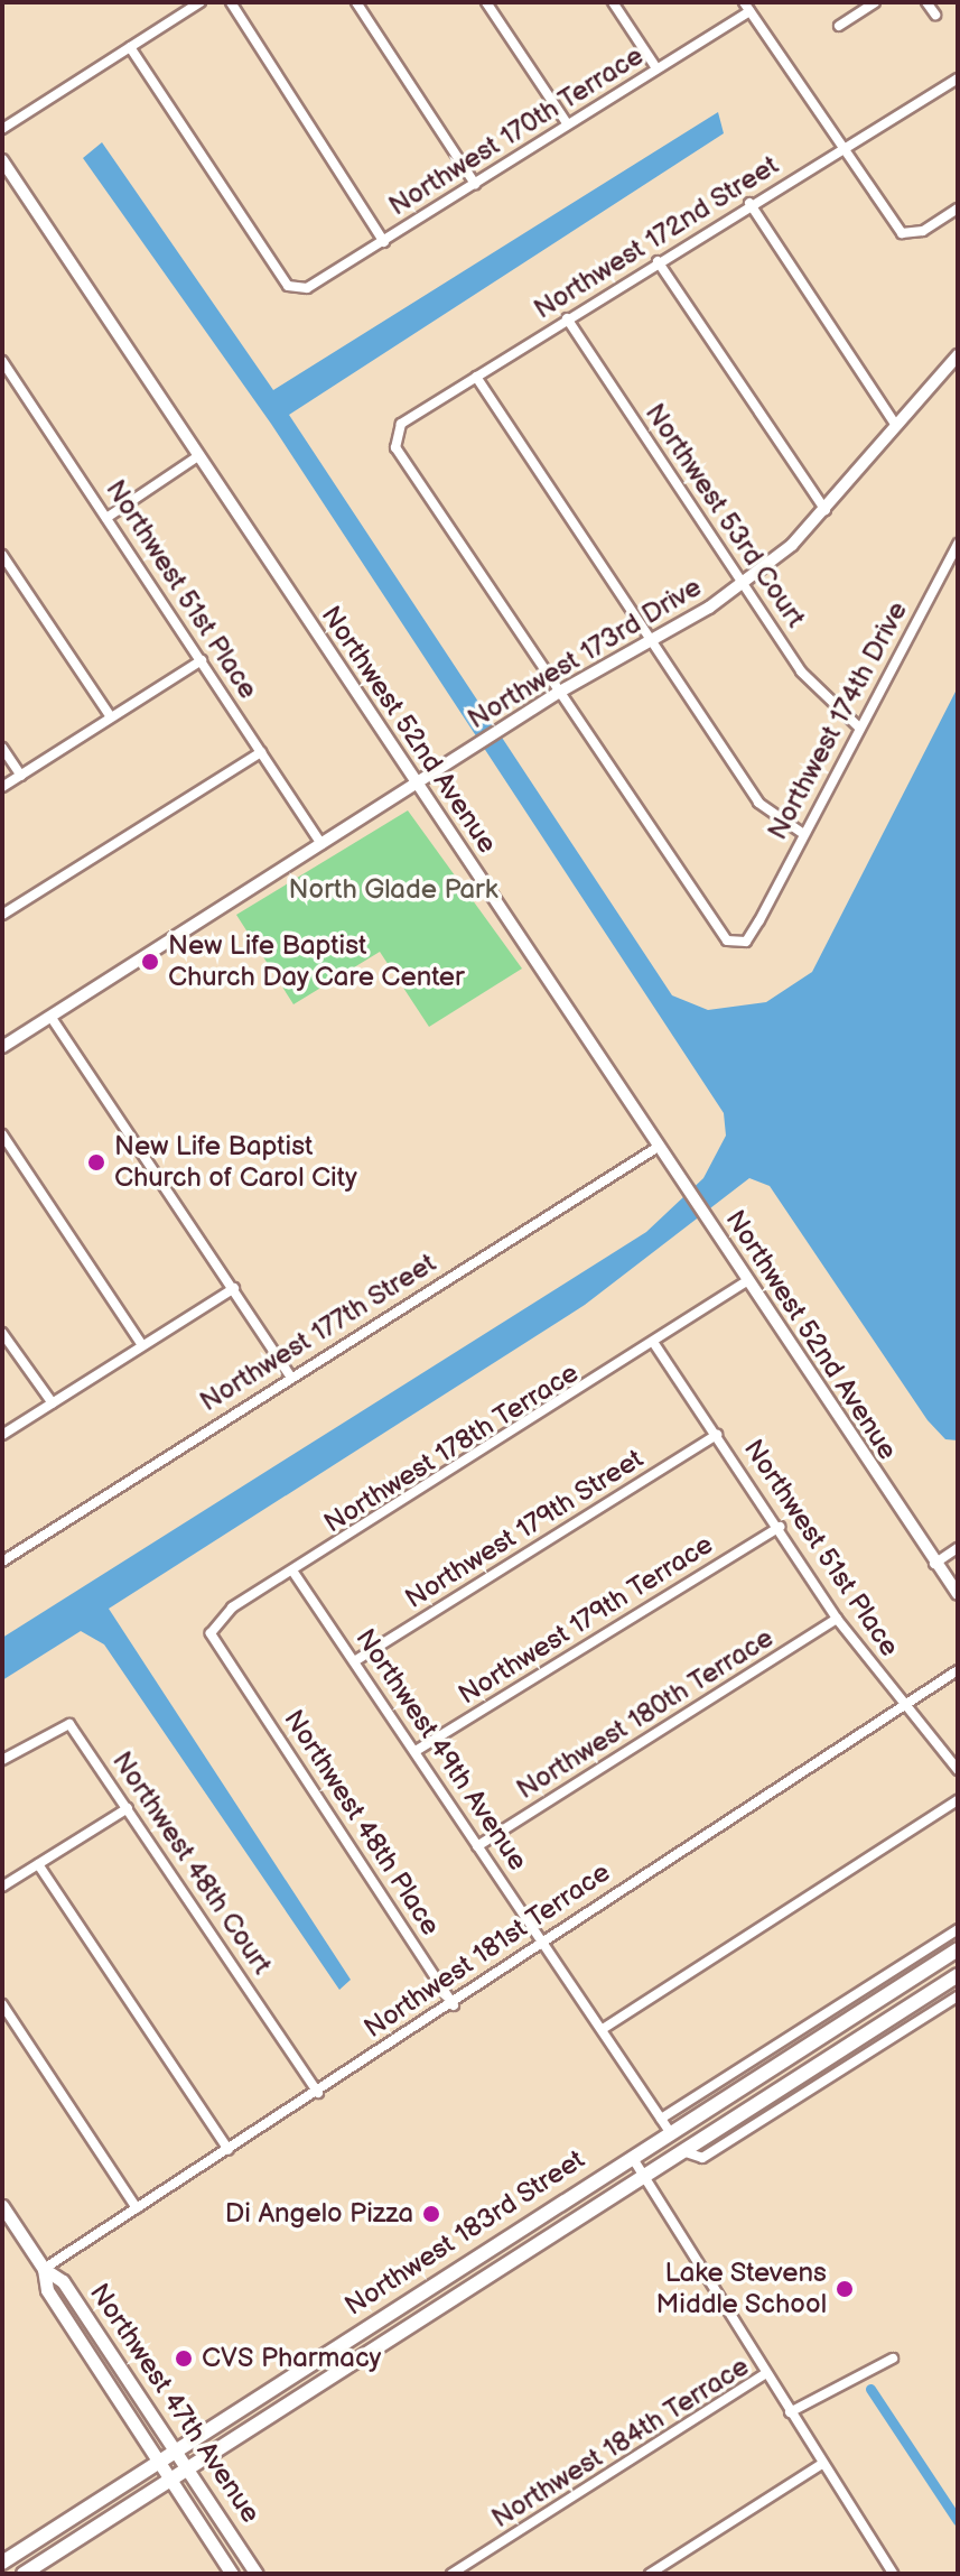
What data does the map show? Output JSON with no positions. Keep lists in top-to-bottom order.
{
  "streets": {
    "main road": ["Northwest 183rd Street", "Northwest 47th Avenue"],
    "street": [
      "Northwest 170th Terrace",
      "Northwest 172nd Street",
      "Northwest 53rd Court",
      "Northwest 51st Place",
      "Northwest 173rd Drive",
      "Northwest 174th Drive",
      "Northwest 52nd Avenue",
      "Northwest 177th Street",
      "Northwest 178th Terrace",
      "Northwest 179th Street",
      "Northwest 179th Terrace",
      "Northwest 180th Terrace",
      "Northwest 49th Avenue",
      "Northwest 48th Place",
      "Northwest 48th Court",
      "Northwest 181st Terrace",
      "Northwest 184th Terrace"
    ]
  },
  "crossings": [
    ["Northwest 172nd Street", "Northwest 53rd Court"],
    ["Northwest 172nd Street", "Northwest 173rd Drive"],
    ["Northwest 172nd Street", "Northwest 174th Drive"],
    ["Northwest 53rd Court", "Northwest 173rd Drive"],
    ["Northwest 53rd Court", "Northwest 174th Drive"],
    ["Northwest 51st Place", "Northwest 173rd Drive"],
    ["Northwest 51st Place", "Northwest 178th Terrace"],
    ["Northwest 51st Place", "Northwest 179th Street"],
    ["Northwest 51st Place", "Northwest 179th Terrace"],
    ["Northwest 51st Place", "Northwest 180th Terrace"],
    ["Northwest 51st Place", "Northwest 181st Terrace"],
    ["Northwest 173rd Drive", "Northwest 174th Drive"],
    ["Northwest 173rd Drive", "Northwest 52nd Avenue"],
    ["Northwest 52nd Avenue", "Northwest 177th Street"],
    ["Northwest 52nd Avenue", "Northwest 178th Terrace"],
    ["Northwest 178th Terrace", "Northwest 49th Avenue"],
    ["Northwest 178th Terrace", "Northwest 48th Place"],
    ["Northwest 179th Street", "Northwest 49th Avenue"],
    ["Northwest 179th Terrace", "Northwest 49th Avenue"],
    ["Northwest 180th Terrace", "Northwest 49th Avenue"],
    ["Northwest 49th Avenue", "Northwest 181st Terrace"],
    ["Northwest 49th Avenue", "Northwest 183rd Street"],
    ["Northwest 48th Place", "Northwest 181st Terrace"],
    ["Northwest 48th Court", "Northwest 181st Terrace"],
    ["Northwest 181st Terrace", "Northwest 47th Avenue"],
    ["Northwest 183rd Street", "Northwest 47th Avenue"]
  ],
  "parks": ["North Glade Park"],
  "places": [
    "New Life Baptist Church Day Care Center",
    "New Life Baptist Church of Carol City",
    "Di Angelo Pizza",
    "Lake Stevens Middle School",
    "CVS Pharmacy"
  ]
}
